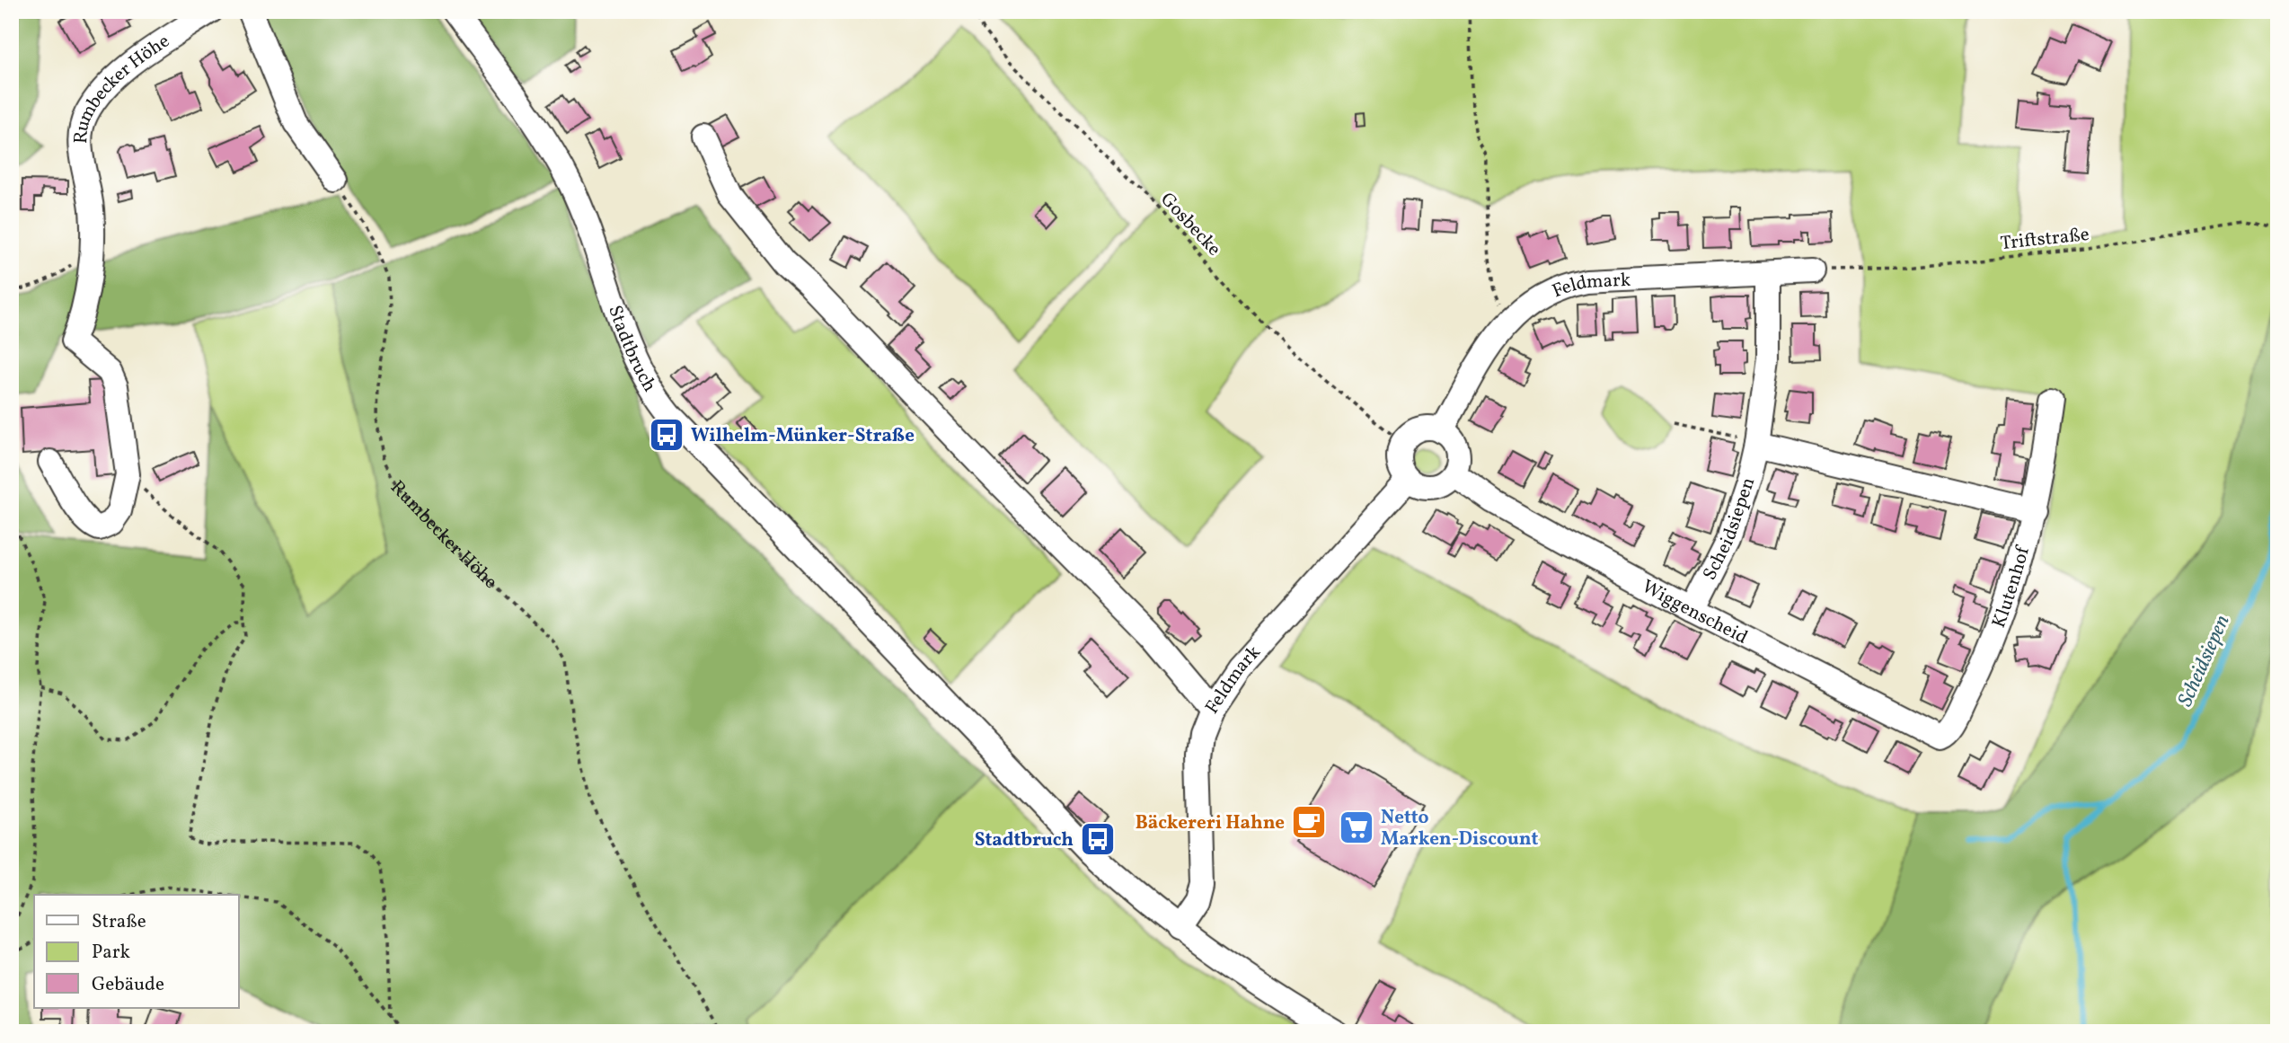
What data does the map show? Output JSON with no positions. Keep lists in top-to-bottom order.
{
  "streets": {
    "street": [
      "Rumbecker Höhe",
      "Feldmark",
      "Stadtbruch",
      "Scheidsiepen",
      "Klutenhof",
      "Wiggenscheid"
    ],
    "path": ["Gosbecke", "Triftstraße"]
  },
  "crossings": [
    ["Gosbecke", "Feldmark"],
    ["Gosbecke", "Wiggenscheid"],
    ["Triftstraße", "Feldmark"],
    ["Feldmark", "Stadtbruch"],
    ["Feldmark", "Scheidsiepen"],
    ["Feldmark", "Wiggenscheid"],
    ["Scheidsiepen", "Wiggenscheid"],
    ["Klutenhof", "Wiggenscheid"]
  ],
  "water": ["Scheidsiepen"],
  "places": {
    "bus stop": ["Wilhelm-Münker-Straße", "Stadtbruch"],
    "cafe": ["Bäckereri Hahne"],
    "supermarket": ["Netto Marken-Discount"]
  },
  "legend": ["Straße", "Park", "Gebäude"]
}
